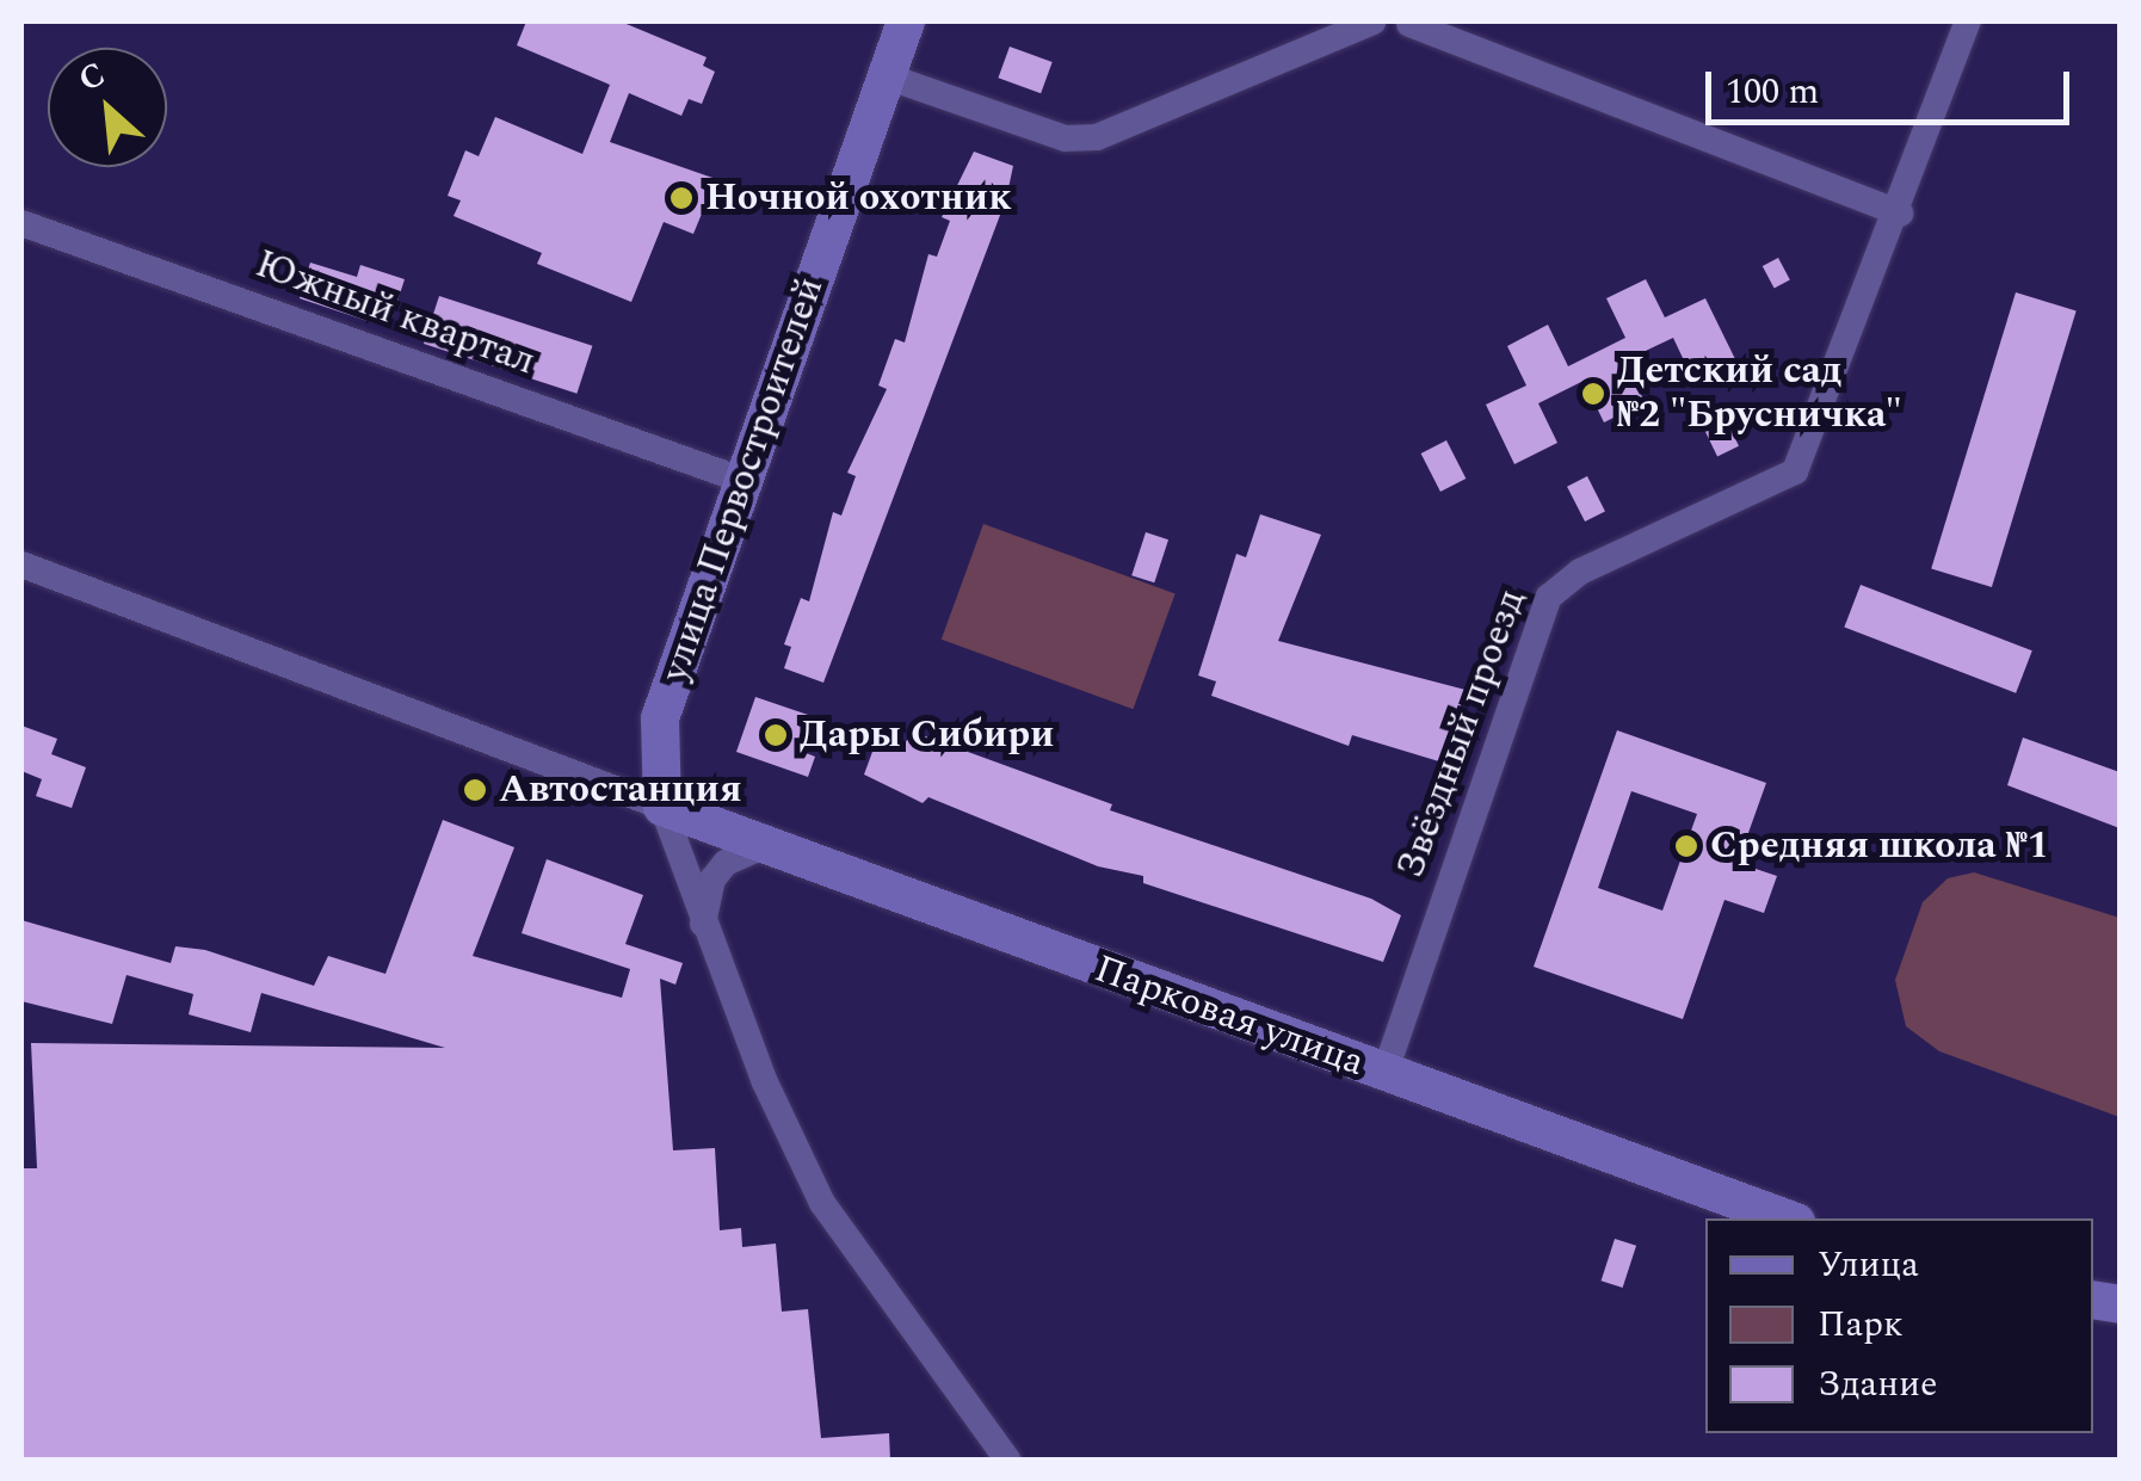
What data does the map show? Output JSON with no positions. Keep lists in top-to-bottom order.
{
  "streets": {
    "street": [
      "Южный квартал",
      "улица Первостроителей",
      "Звёздный проезд",
      "Парковая улица"
    ]
  },
  "crossings": [
    ["Южный квартал", "улица Первостроителей"],
    ["улица Первостроителей", "Парковая улица"],
    ["Звёздный проезд", "Парковая улица"]
  ],
  "places": [
    "Ночной охотник",
    "Детский сад №2 \"Брусничка\"",
    "Дары Сибири",
    "Автостанция",
    "Средняя школа №1"
  ],
  "legend": ["Улица", "Парк", "Здание"],
  "scale_bar": "100 m",
  "north": "top left"
}
